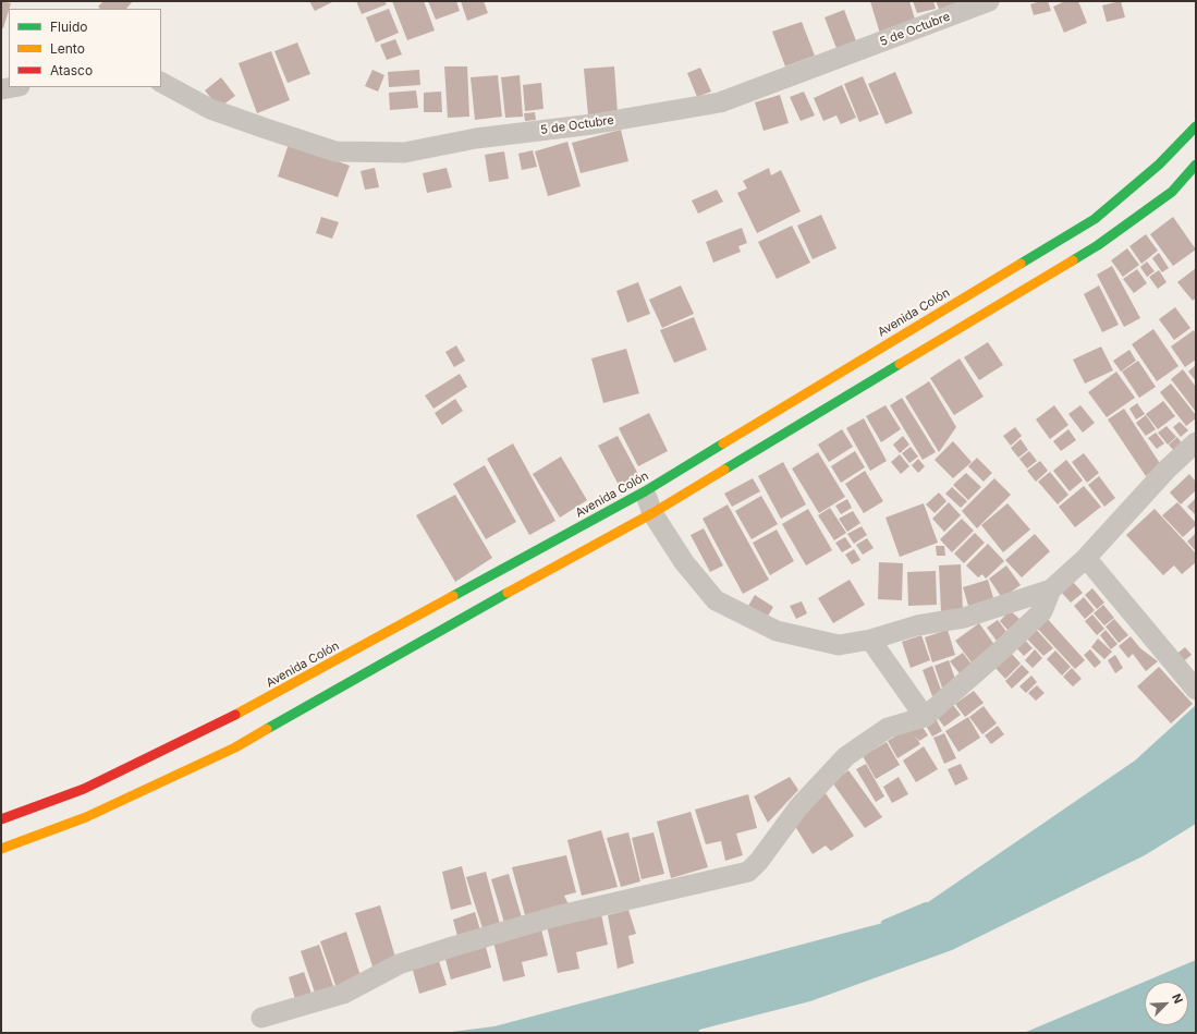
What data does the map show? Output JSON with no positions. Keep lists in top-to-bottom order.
{
  "streets": {
    "main road": ["Avenida Colón"],
    "street": ["5 de Octubre"]
  },
  "legend": ["Fluido", "Lento", "Atasco"],
  "north": "top right"
}
